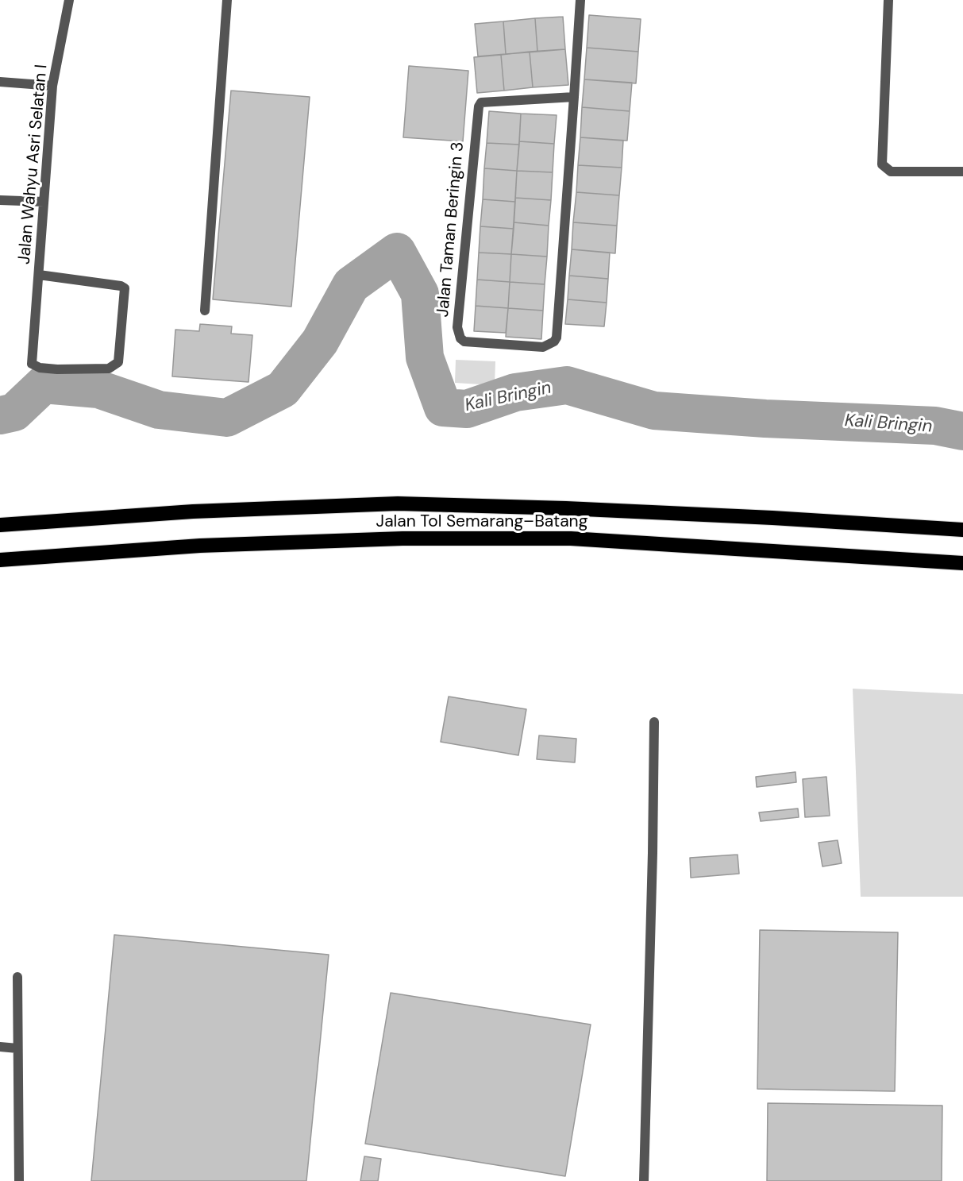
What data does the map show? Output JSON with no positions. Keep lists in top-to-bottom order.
{
  "streets": {
    "highway": ["Jalan Tol Semarang–Batang"],
    "street": ["Jalan Wahyu Asri Selatan I", "Jalan Taman Beringin 3"]
  },
  "water": ["Kali Bringin"]
}
